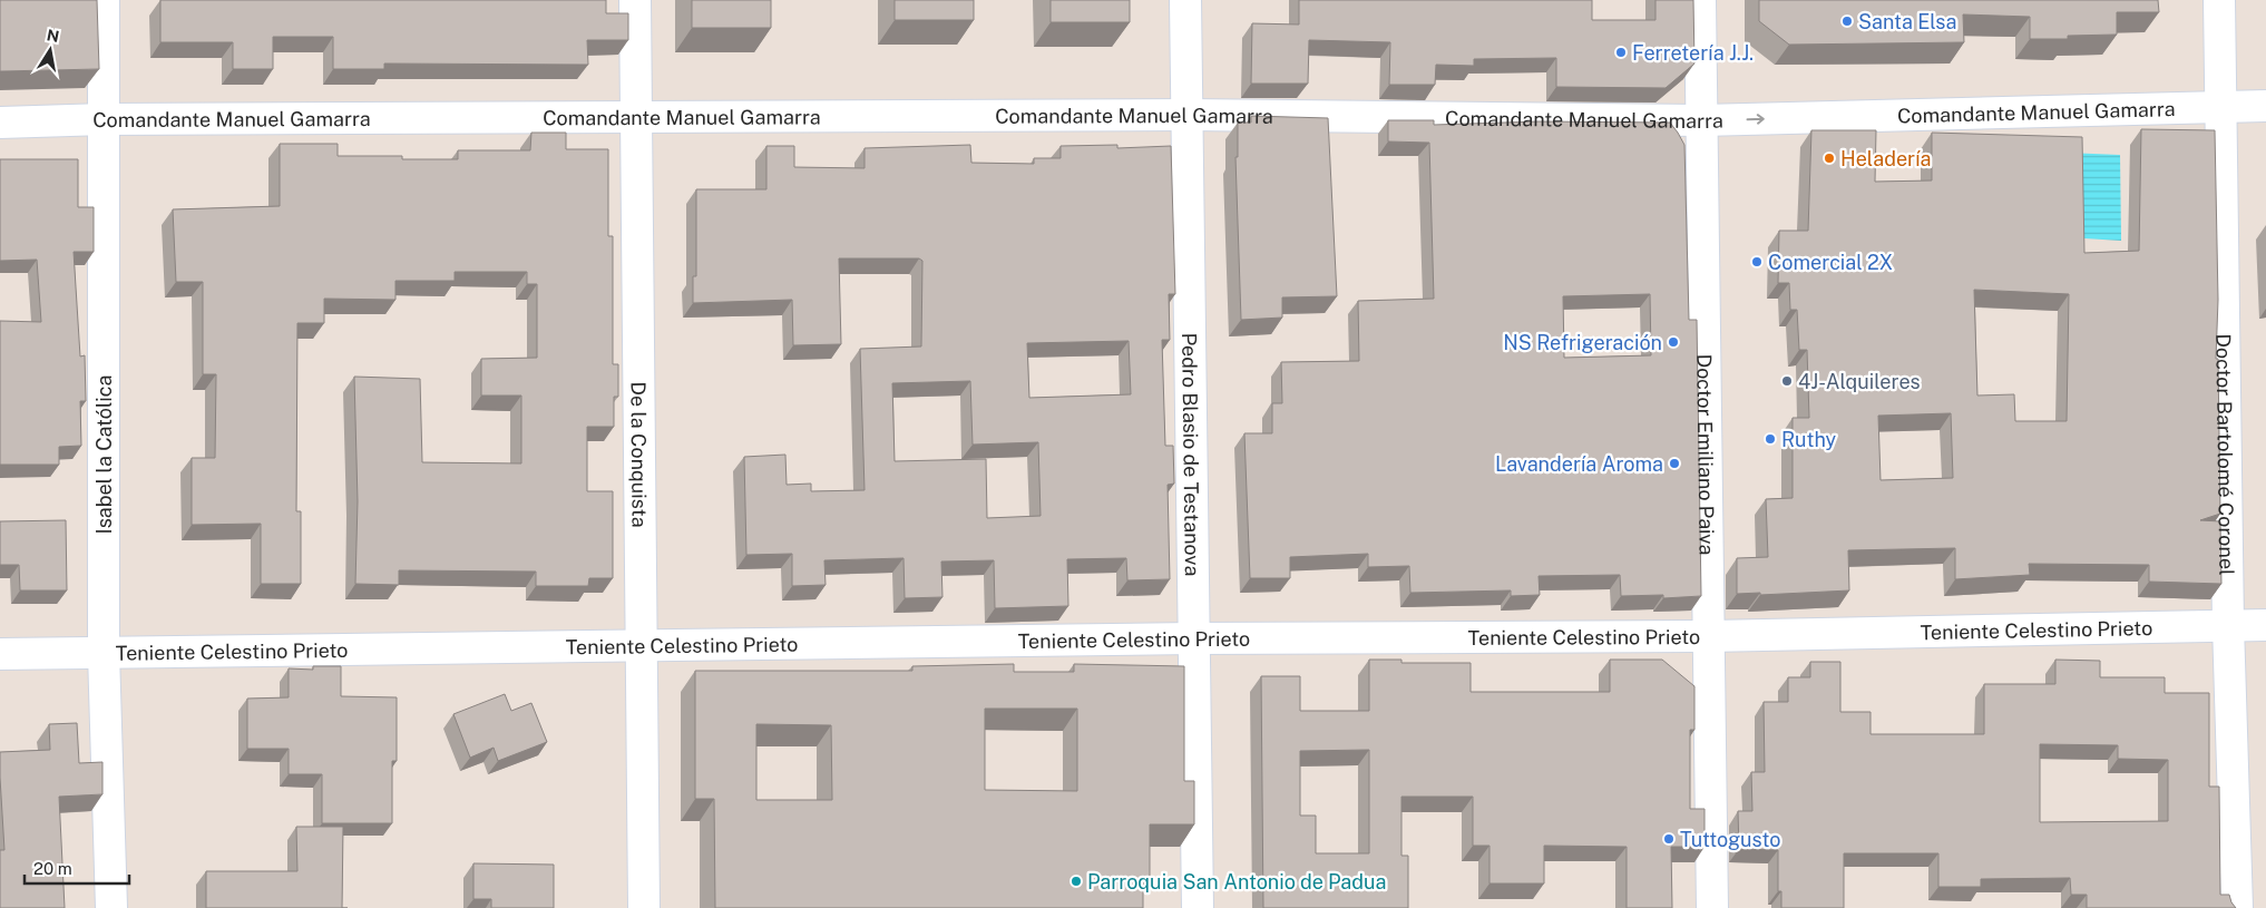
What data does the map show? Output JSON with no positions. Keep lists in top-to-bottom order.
{
  "streets": {
    "street": [
      "Comandante Manuel Gamarra",
      "Doctor Emiliano Paiva",
      "Isabel la Católica",
      "De la Conquista",
      "Pedro Blasio de Testanova",
      "Doctor Bartolomé Coronel",
      "Teniente Celestino Prieto"
    ]
  },
  "crossings": [
    ["Comandante Manuel Gamarra", "Doctor Emiliano Paiva"],
    ["Comandante Manuel Gamarra", "Isabel la Católica"],
    ["Comandante Manuel Gamarra", "De la Conquista"],
    ["Comandante Manuel Gamarra", "Pedro Blasio de Testanova"],
    ["Comandante Manuel Gamarra", "Doctor Bartolomé Coronel"],
    ["Doctor Emiliano Paiva", "Teniente Celestino Prieto"],
    ["Isabel la Católica", "Teniente Celestino Prieto"],
    ["De la Conquista", "Teniente Celestino Prieto"],
    ["Pedro Blasio de Testanova", "Teniente Celestino Prieto"],
    ["Doctor Bartolomé Coronel", "Teniente Celestino Prieto"]
  ],
  "places": [
    "Santa Elsa",
    "Ferretería J.J.",
    "Heladería",
    "Comercial 2X",
    "NS Refrigeración",
    "4J-Alquileres",
    "Ruthy",
    "Lavandería Aroma",
    "Tuttogusto",
    "Parroquia San Antonio de Padua"
  ],
  "scale_bar": "20 m",
  "north": "top"
}
